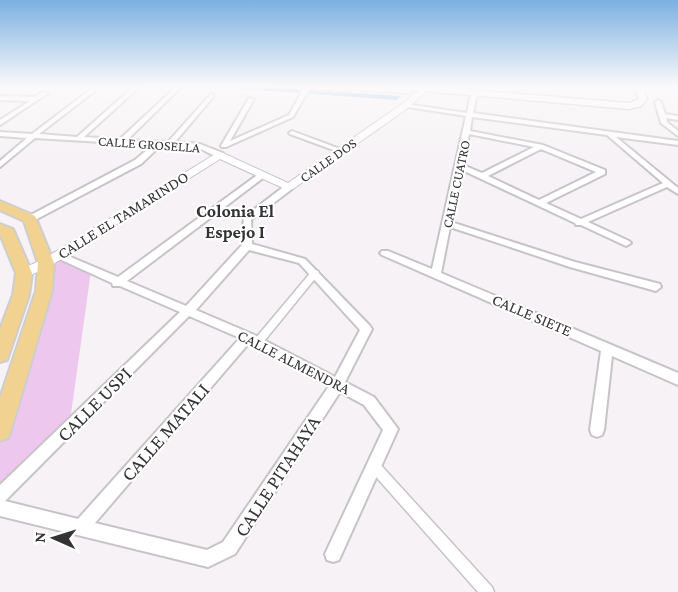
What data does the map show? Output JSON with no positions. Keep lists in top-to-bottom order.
{
  "streets": {
    "street": [
      "CALLE GROSELLA",
      "CALLE DOS",
      "CALLE CUATRO",
      "CALLE EL TAMARINDO",
      "CALLE SIETE",
      "CALLE ALMENDRA",
      "CALLE USPI",
      "CALLE MATALI",
      "CALLE PITAHAYA"
    ]
  },
  "crossings": [
    ["CALLE GROSELLA", "CALLE DOS"],
    ["CALLE GROSELLA", "CALLE EL TAMARINDO"],
    ["CALLE CUATRO", "CALLE SIETE"],
    ["CALLE EL TAMARINDO", "CALLE ALMENDRA"],
    ["CALLE ALMENDRA", "CALLE USPI"],
    ["CALLE ALMENDRA", "CALLE MATALI"],
    ["CALLE ALMENDRA", "CALLE PITAHAYA"],
    ["CALLE MATALI", "CALLE PITAHAYA"]
  ],
  "districts": ["Colonia El Espejo I"],
  "north": "left"
}
